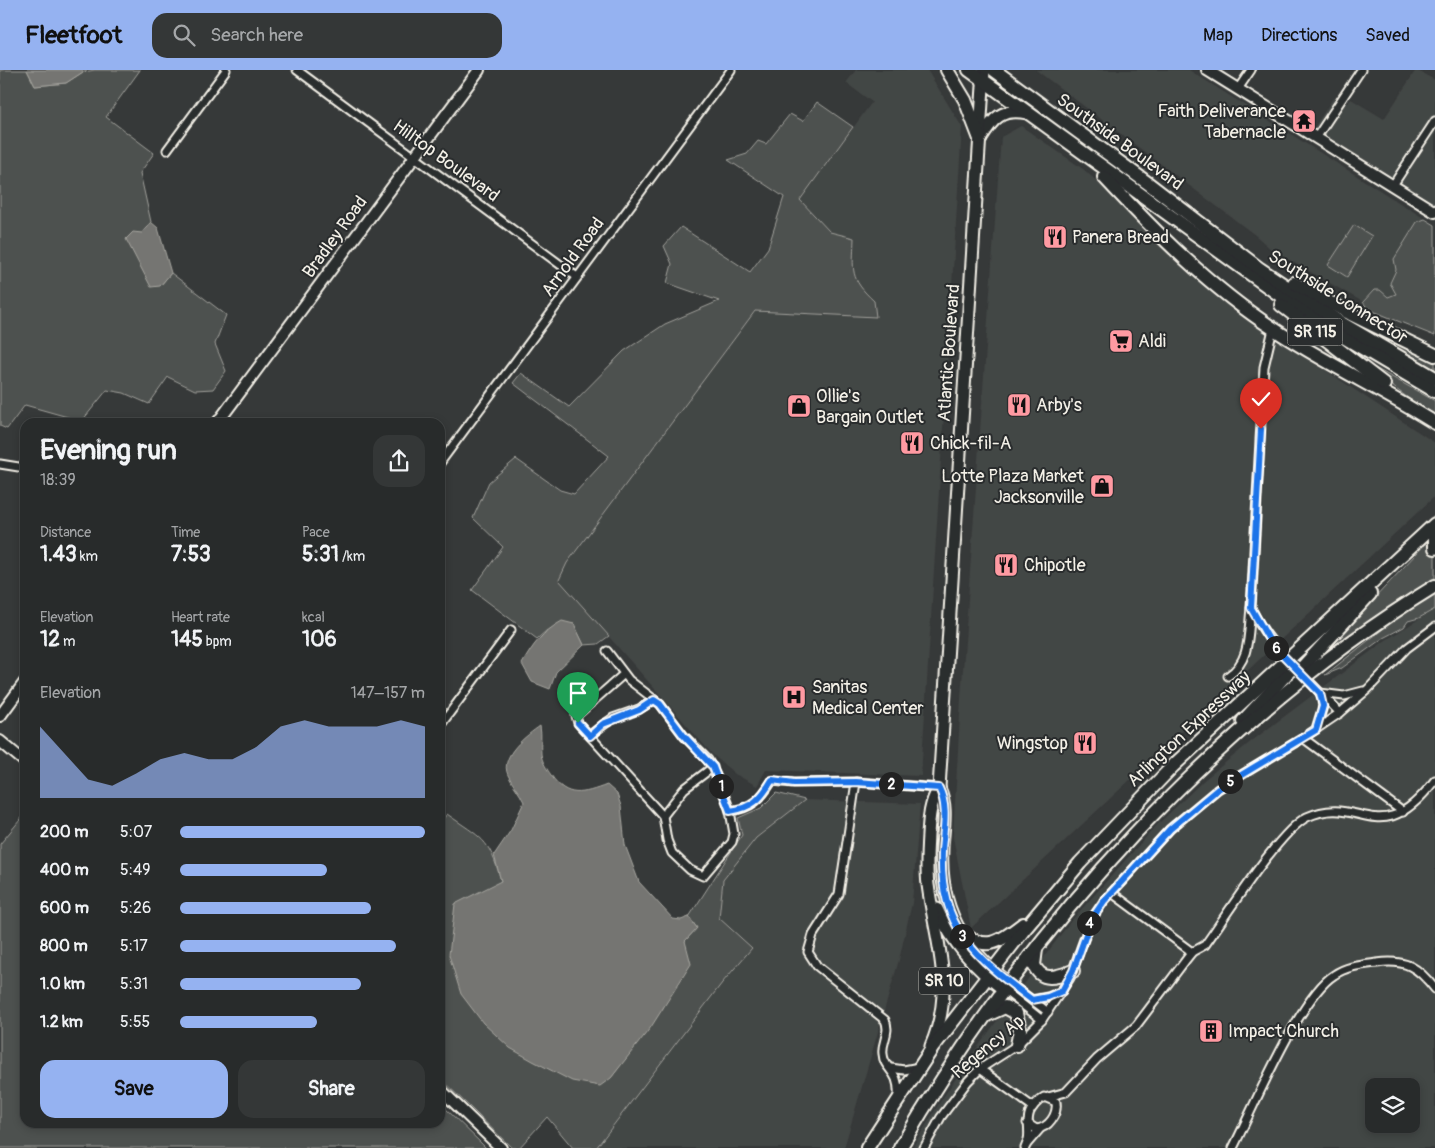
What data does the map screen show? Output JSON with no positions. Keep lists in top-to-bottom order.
{
  "streets": {
    "highway": [
      "Southside Boulevard",
      "Southside Connector",
      "SR 115",
      "Atlantic Boulevard",
      "Arlington Expressway",
      "SR 10"
    ],
    "street": [
      "Hilltop Boulevard",
      "Bradley Road",
      "Arnold Road",
      "Regency Ap"
    ]
  },
  "crossings": [
    ["Southside Boulevard", "Southside Connector"],
    ["Southside Boulevard", "SR 115"],
    ["Southside Boulevard", "Atlantic Boulevard"],
    ["Hilltop Boulevard", "Bradley Road"],
    ["Hilltop Boulevard", "Arnold Road"],
    ["Southside Connector", "SR 115"],
    ["Atlantic Boulevard", "Arlington Expressway"],
    ["Atlantic Boulevard", "SR 10"]
  ],
  "places": {
    "temple": ["Faith Deliverance Tabernacle"],
    "restaurant": [
      "Panera Bread",
      "Arby's",
      "Chick-fil-A",
      "Chipotle",
      "Wingstop"
    ],
    "supermarket": ["Aldi"],
    "shop": ["Ollie's Bargain Outlet", "Lotte Plaza Market Jacksonville"],
    "hospital": ["Sanitas Medical Center"],
    "building": ["Impact Church"]
  },
  "page": {
    "header": "Fleetfoot",
    "search": "Search here",
    "nav": ["Map", "Directions", "Saved"],
    "heading": ["Evening run", "18:39"],
    "stats": [
      ["Distance", "1.43 km"],
      ["Time", "7:53"],
      ["Pace", "5:31 /km"],
      ["Elevation", "12 m"],
      ["Heart rate", "145 bpm"],
      ["kcal", "106"]
    ],
    "pins": [
      "6",
      "5",
      "2",
      "1",
      "4",
      "3"
    ],
    "chart": ["Elevation", "147–157 m"],
    "list": [
      {
        "name": "200 m",
        "note": "5:07"
      },
      {
        "name": "400 m",
        "note": "5:49"
      },
      {
        "name": "600 m",
        "note": "5:26"
      },
      {
        "name": "800 m",
        "note": "5:17"
      },
      {
        "name": "1.0 km",
        "note": "5:31"
      },
      {
        "name": "1.2 km",
        "note": "5:55"
      }
    ],
    "buttons": ["Save", "Share"]
  }
}
